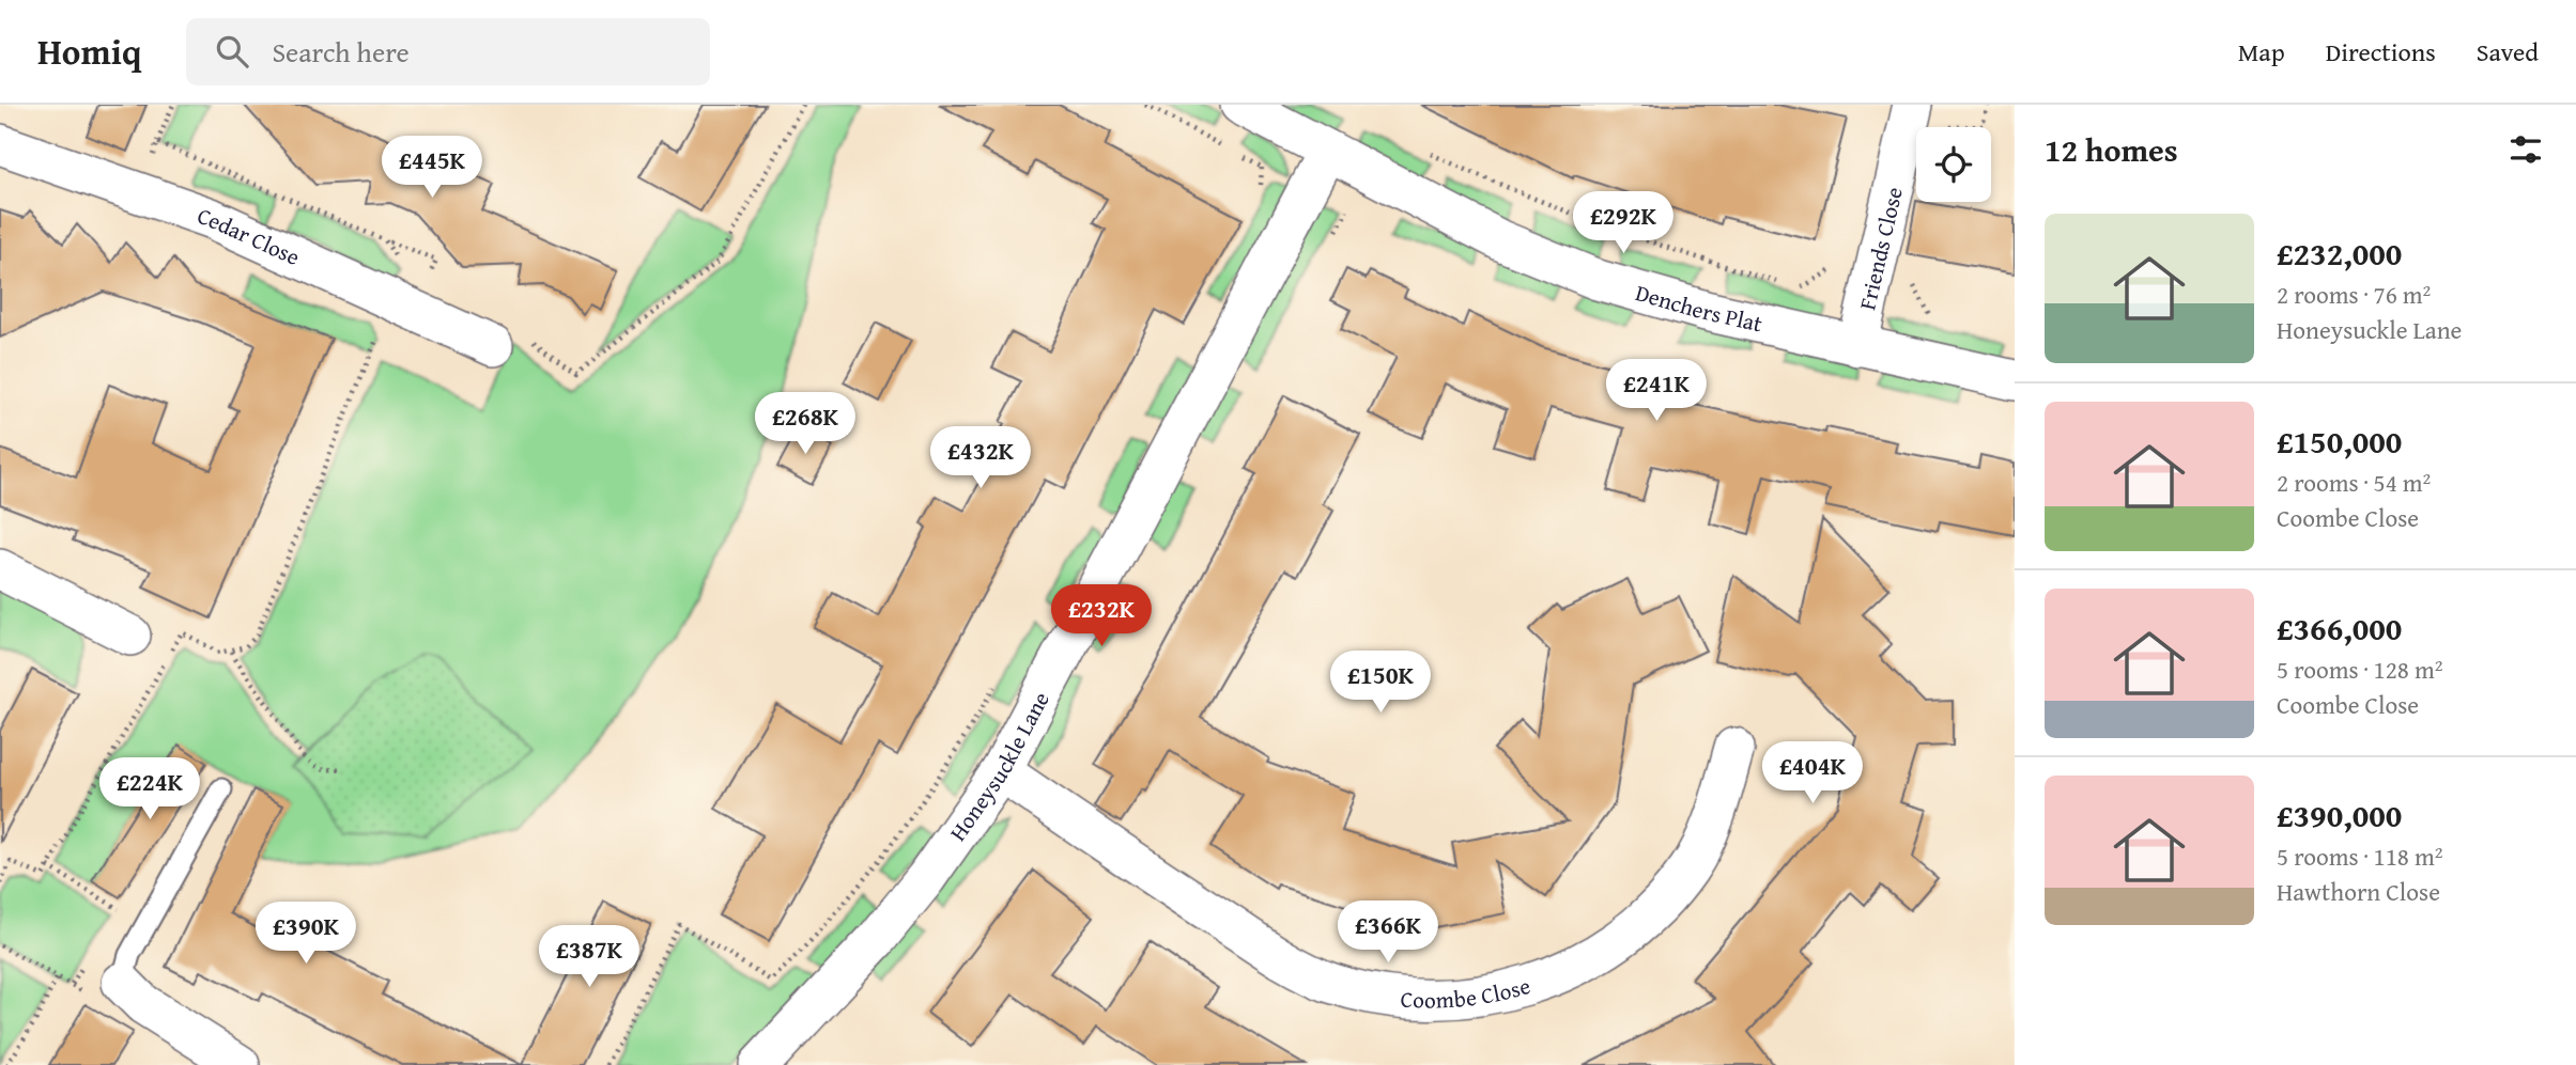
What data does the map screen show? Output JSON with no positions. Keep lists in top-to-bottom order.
{
  "streets": {
    "street": [
      "Cedar Close",
      "Friends Close",
      "Denchers Plat",
      "Honeysuckle Lane",
      "Coombe Close"
    ]
  },
  "crossings": [
    ["Friends Close", "Denchers Plat"],
    ["Denchers Plat", "Honeysuckle Lane"],
    ["Honeysuckle Lane", "Coombe Close"]
  ],
  "page": {
    "header": "Homiq",
    "search": "Search here",
    "nav": ["Map", "Directions", "Saved"],
    "heading": "12 homes",
    "price": [
      "£445K",
      "£292K",
      "£241K",
      "£268K",
      "£432K",
      "£232K",
      "£150K",
      "£404K",
      "£224K",
      "£366K",
      "£390K",
      "£387K"
    ],
    "list": [
      {
        "name": "£232,000",
        "note": "2 rooms · 76 m² · Honeysuckle Lane"
      },
      {
        "name": "£150,000",
        "note": "2 rooms · 54 m² · Coombe Close"
      },
      {
        "name": "£366,000",
        "note": "5 rooms · 128 m² · Coombe Close"
      },
      {
        "name": "£390,000",
        "note": "5 rooms · 118 m² · Hawthorn Close"
      }
    ]
  }
}
